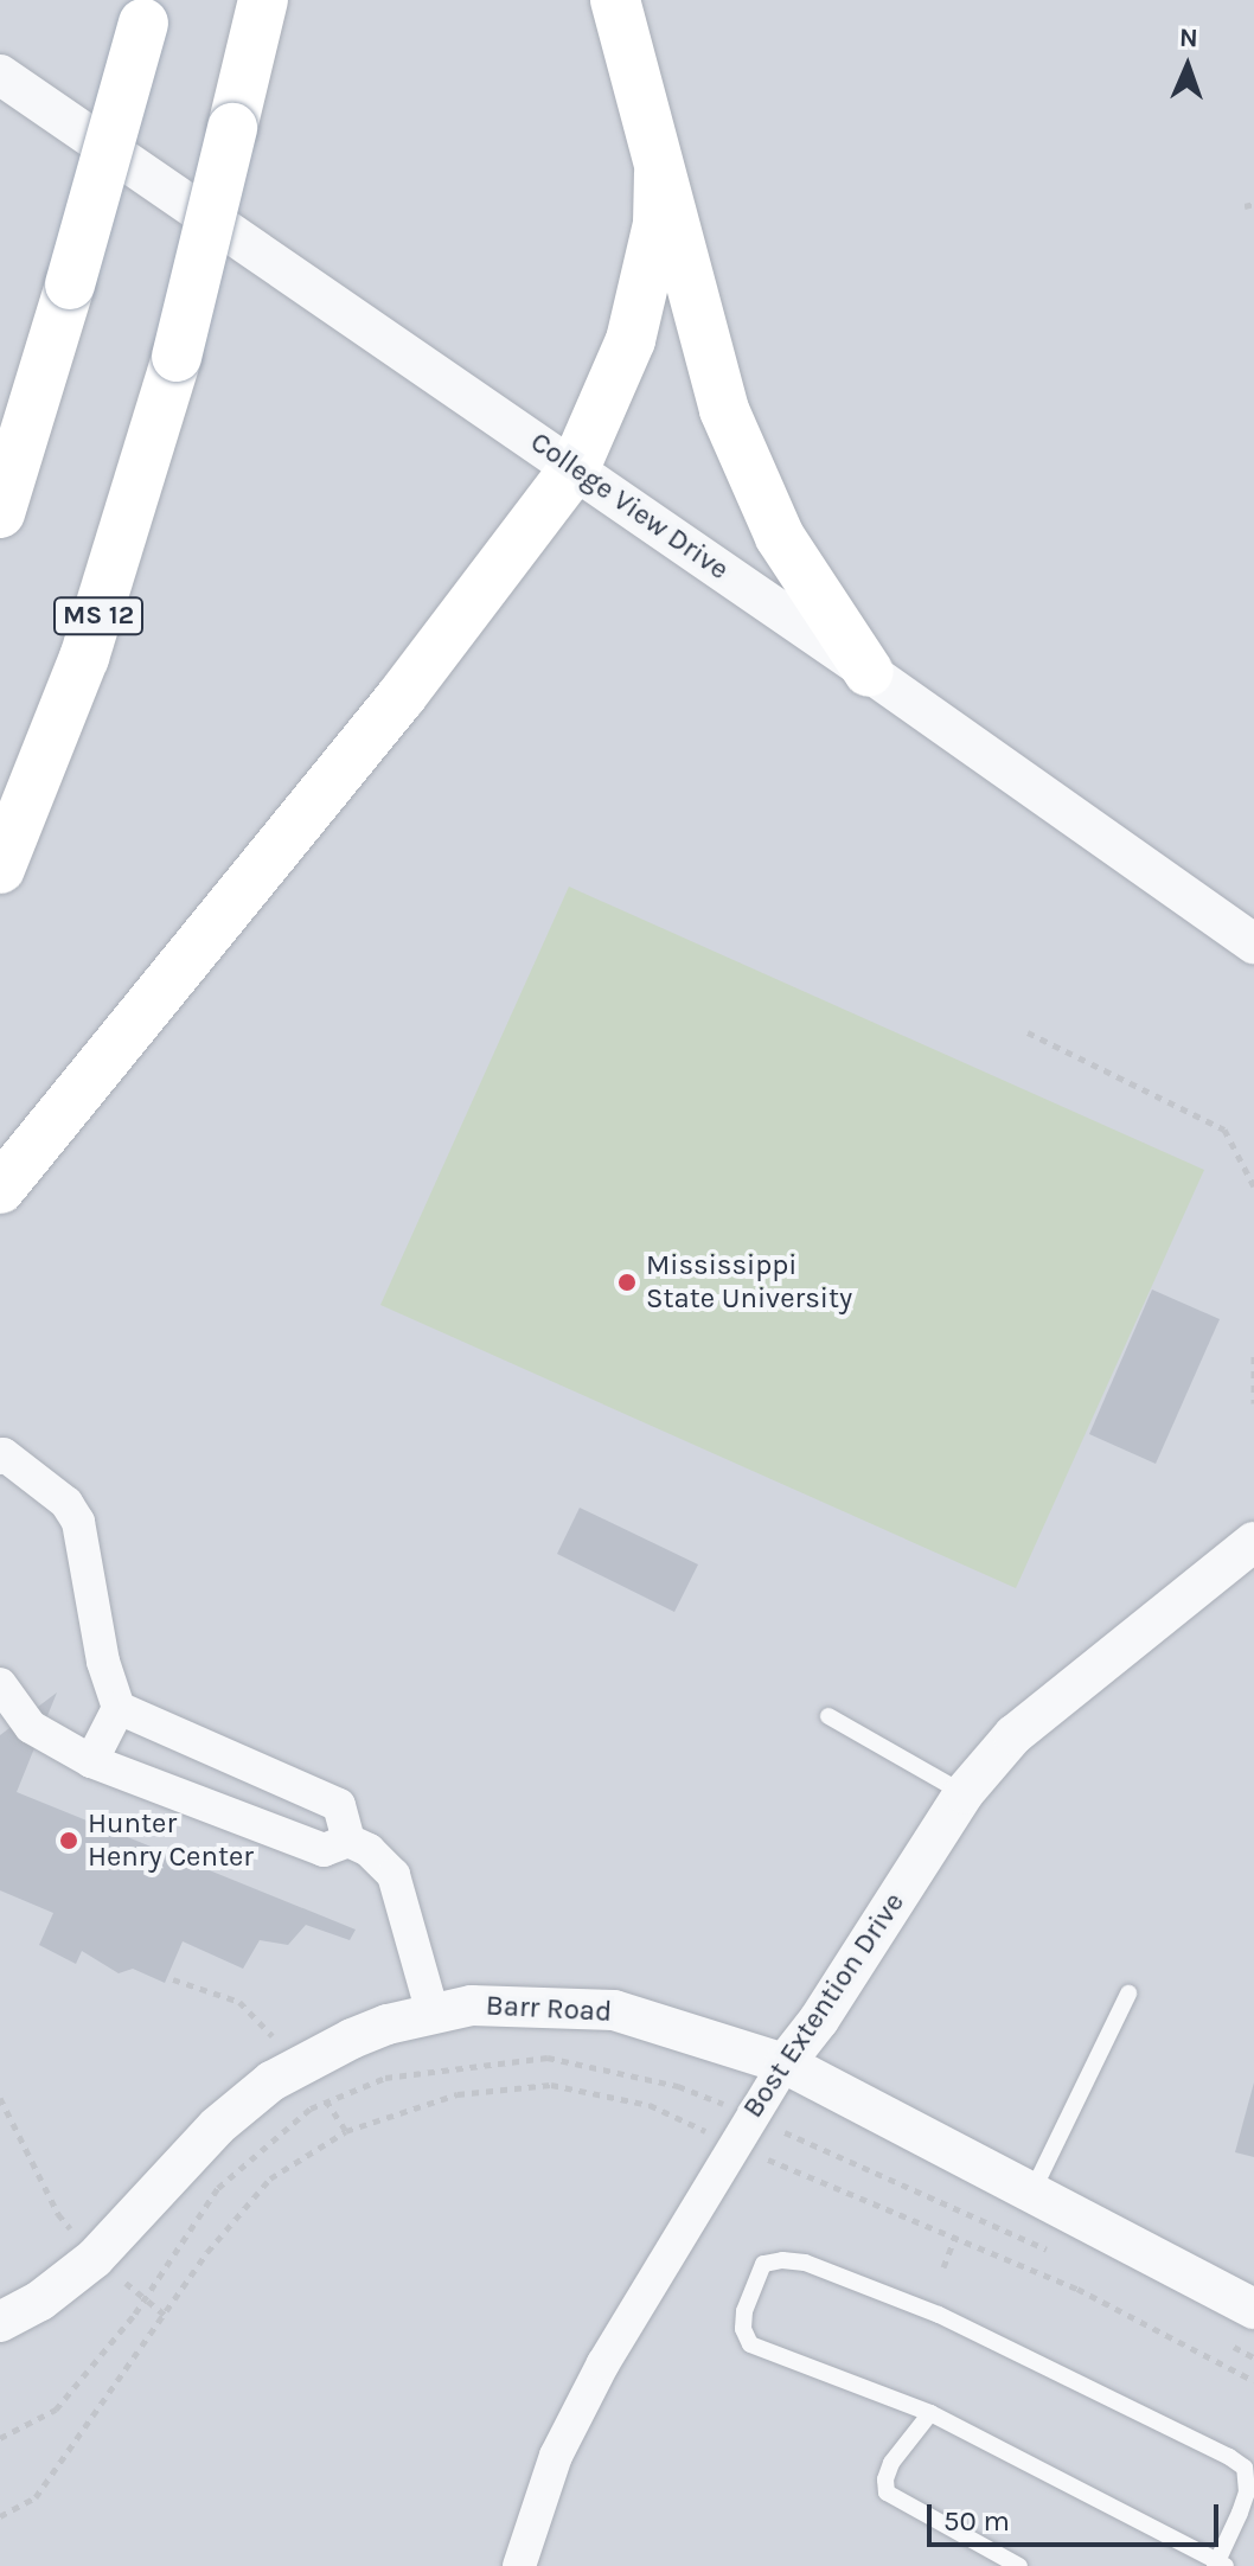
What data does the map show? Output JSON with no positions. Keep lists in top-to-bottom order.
{
  "streets": {
    "main road": ["MS 12"],
    "street": ["College View Drive", "Bost Extention Drive", "Barr Road"]
  },
  "crossings": [
    ["Bost Extention Drive", "Barr Road"]
  ],
  "places": ["Mississippi State University", "Hunter Henry Center"],
  "scale_bar": "50 m",
  "north": "top"
}
